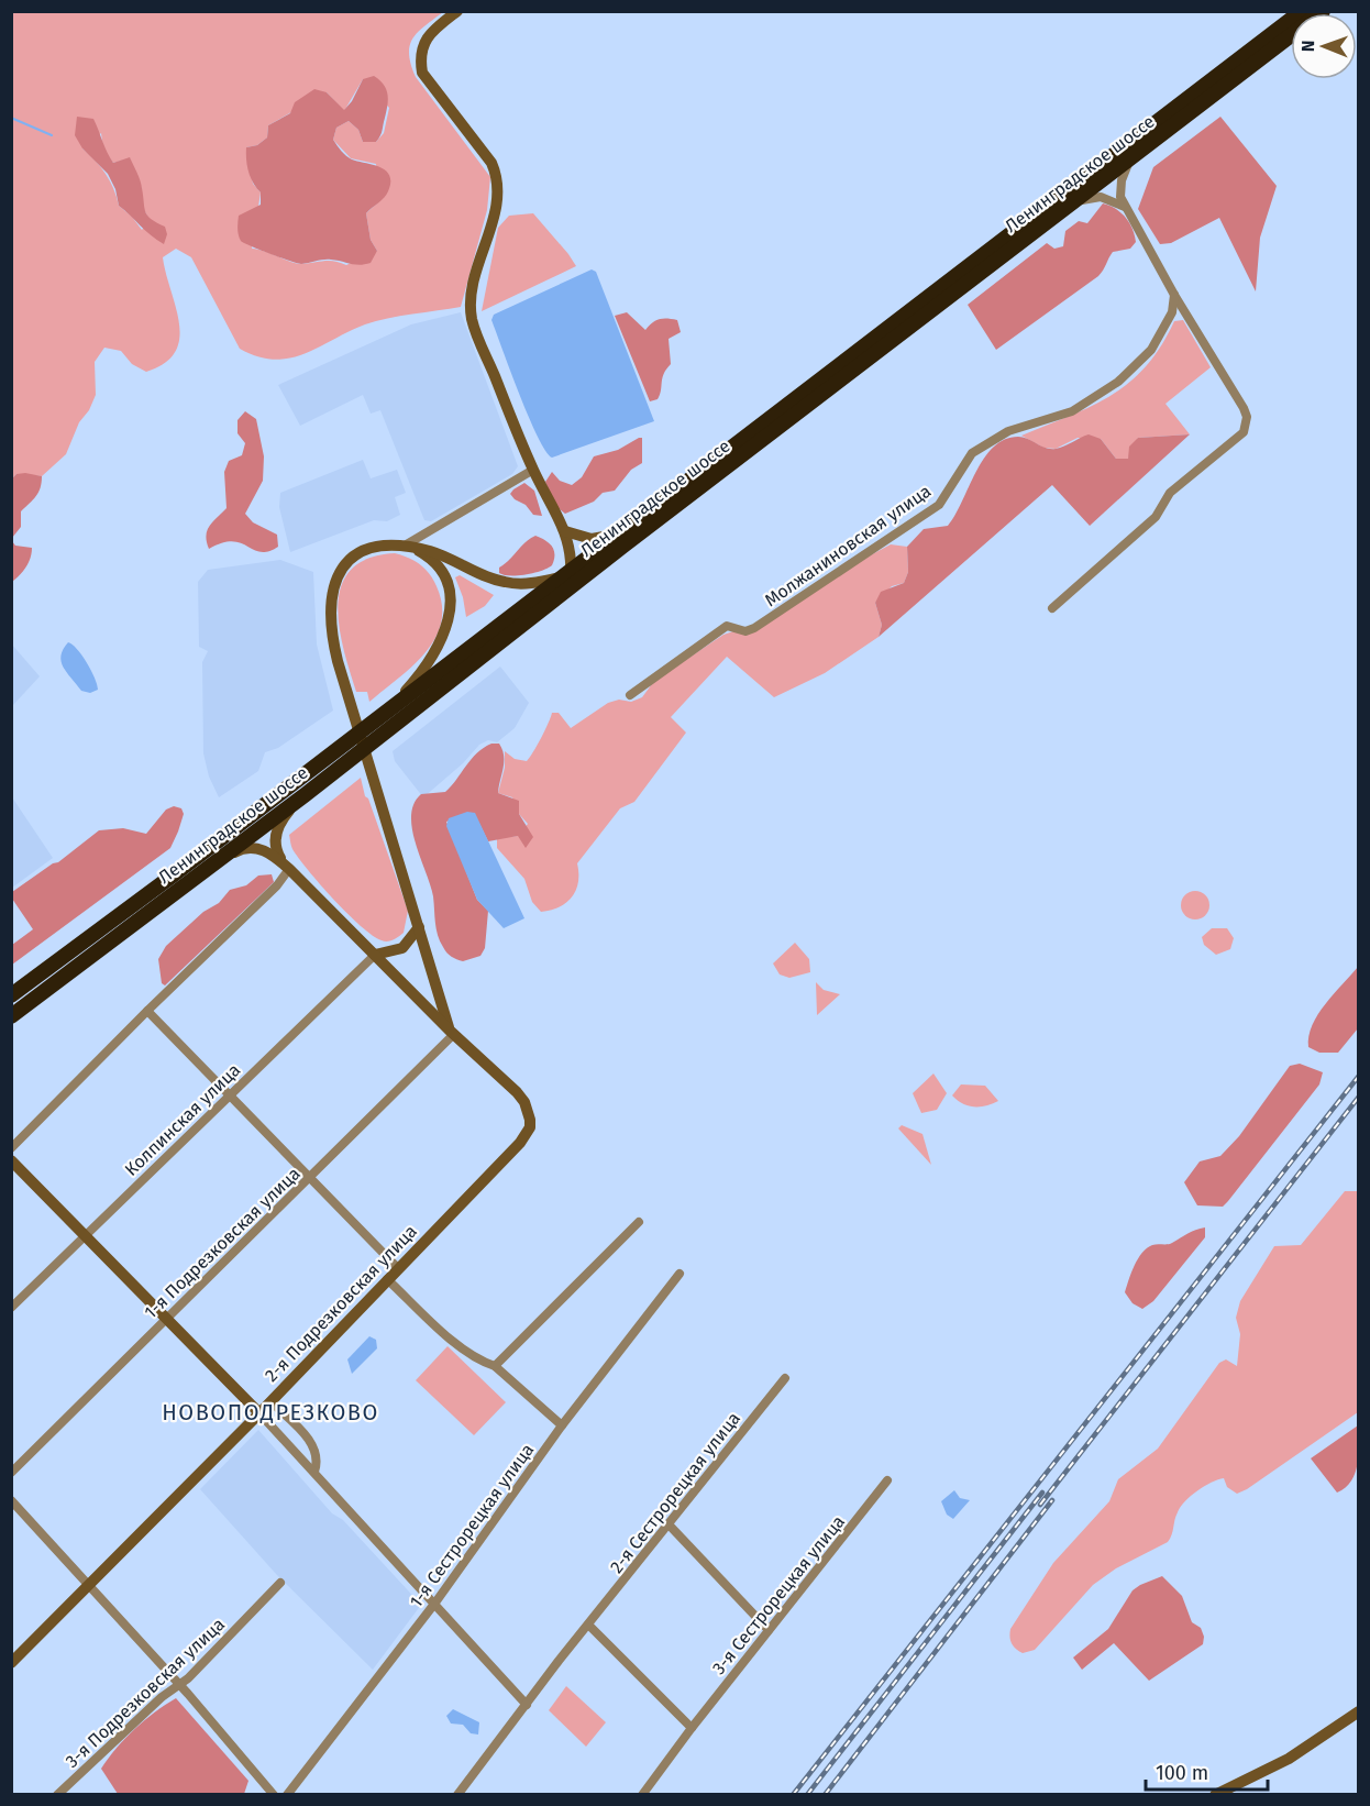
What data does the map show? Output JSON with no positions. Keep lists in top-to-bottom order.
{
  "streets": {
    "highway": ["Ленинградское шоссе"],
    "street": [
      "Молжаниновская улица",
      "Колпинская улица",
      "1-я Подрезковская улица",
      "2-я Подрезковская улица",
      "2-я Сестрорецкая улица",
      "1-я Сестрорецкая улица",
      "3-я Сестрорецкая улица",
      "3-я Подрезковская улица"
    ]
  },
  "crossings": [
    ["1-я Подрезковская улица", "2-я Подрезковская улица"]
  ],
  "districts": ["НОВОПОДРЕЗКОВО"],
  "scale_bar": "100 m",
  "north": "left"
}
